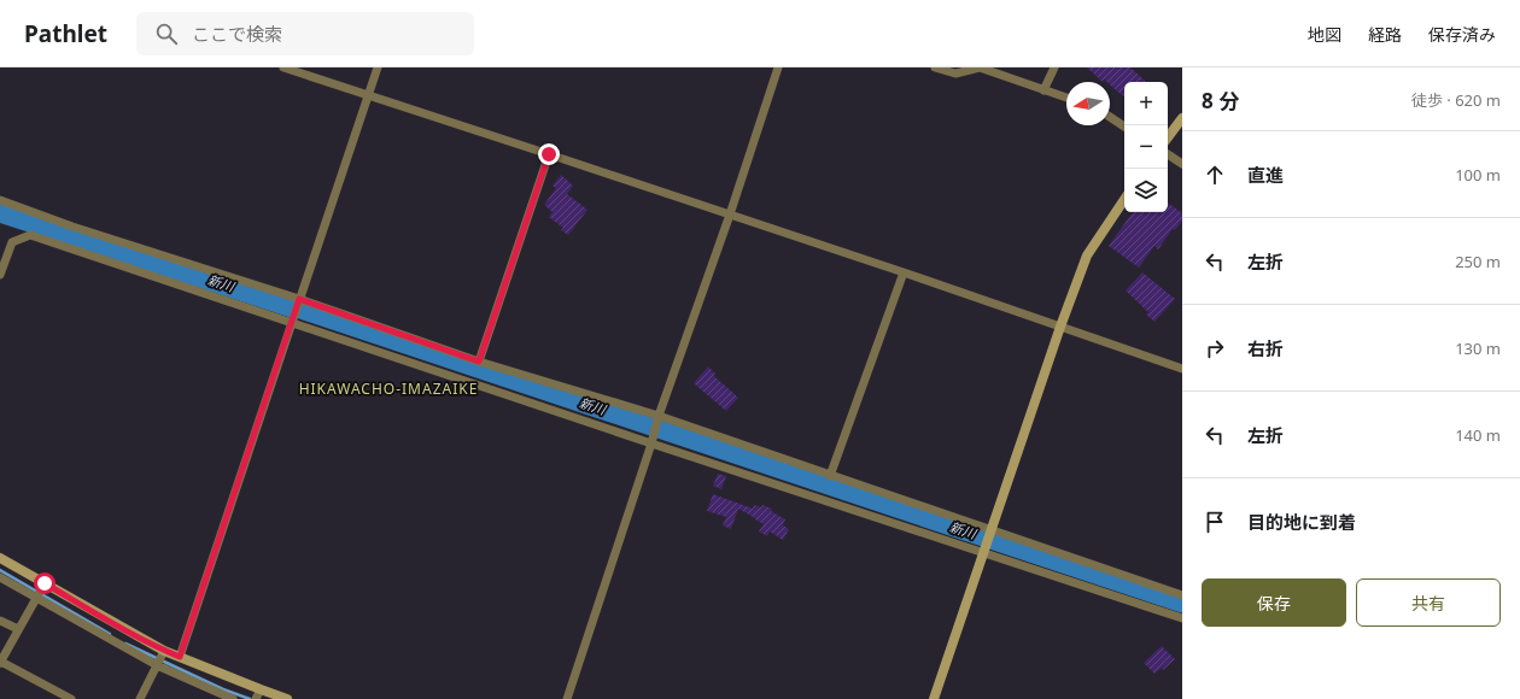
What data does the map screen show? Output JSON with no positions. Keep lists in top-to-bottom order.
{
  "districts": ["HIKAWACHO-IMAZAIKE"],
  "water": ["新川"],
  "north": "left",
  "page": {
    "header": "Pathlet",
    "search": "ここで検索",
    "nav": ["地図", "経路", "保存済み"],
    "heading": ["8 分", "徒歩 · 620 m"],
    "map_buttons": ["+", "−"],
    "list": [
      ["直進", "100 m"],
      ["左折", "250 m"],
      ["右折", "130 m"],
      ["左折", "140 m"],
      "目的地に到着"
    ],
    "buttons": ["保存", "共有"]
  }
}
